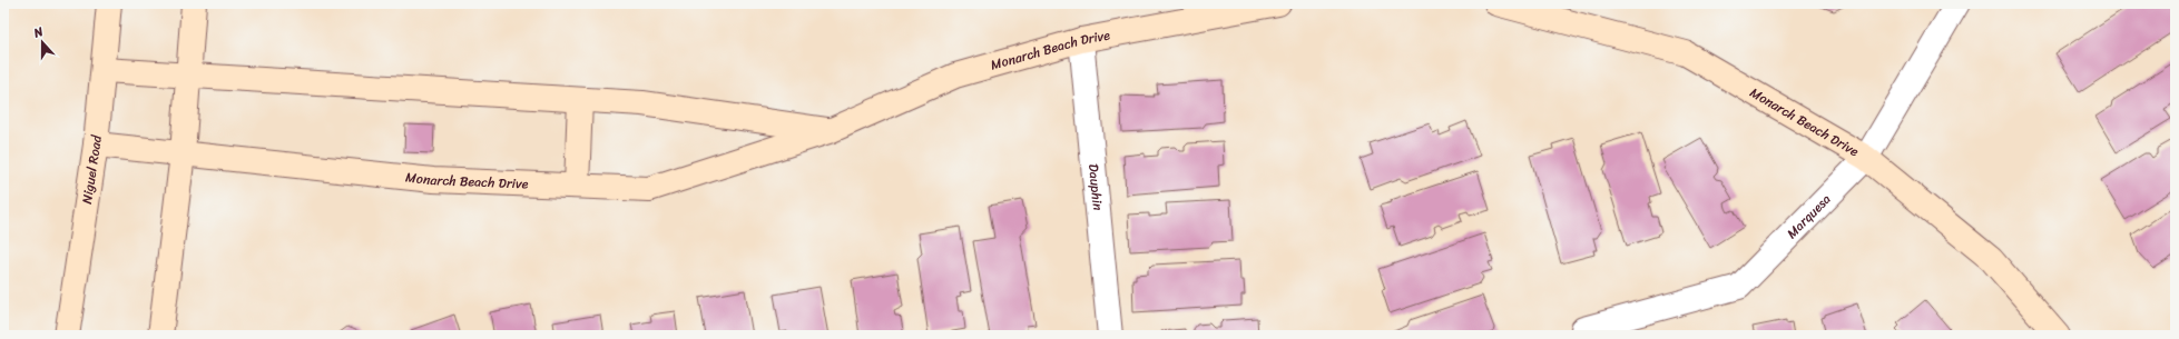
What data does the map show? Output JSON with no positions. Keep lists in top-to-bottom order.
{
  "streets": {
    "street": [
      "Monarch Beach Drive",
      "Niguel Road",
      "Dauphin",
      "Marquesa"
    ]
  },
  "crossings": [
    ["Monarch Beach Drive", "Niguel Road"],
    ["Monarch Beach Drive", "Dauphin"],
    ["Monarch Beach Drive", "Marquesa"]
  ],
  "north": "top"
}
